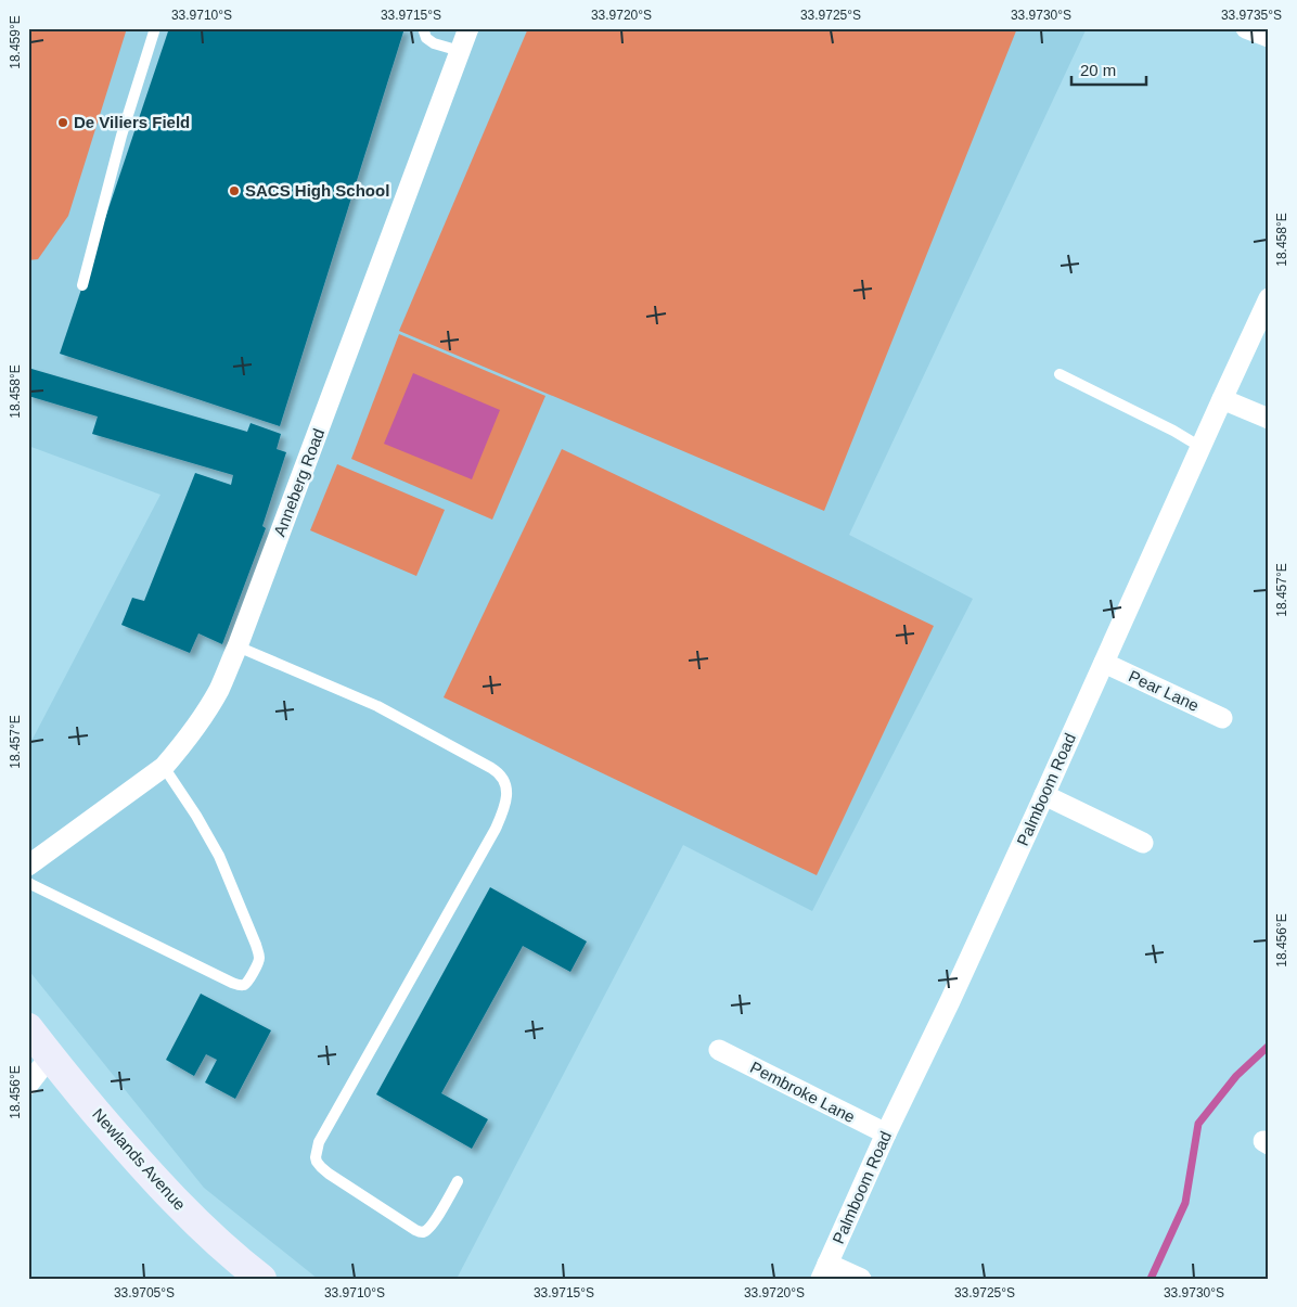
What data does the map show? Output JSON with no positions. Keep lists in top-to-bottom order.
{
  "streets": {
    "main road": ["Newlands Avenue"],
    "street": [
      "Anneberg Road",
      "Pear Lane",
      "Palmboom Road",
      "Pembroke Lane"
    ]
  },
  "crossings": [
    ["Pear Lane", "Palmboom Road"],
    ["Palmboom Road", "Pembroke Lane"]
  ],
  "places": ["De Viliers Field", "SACS High School"],
  "scale_bar": "20 m",
  "coordinates": [
    "33.9710°S",
    "33.9715°S",
    "33.9720°S",
    "33.9725°S",
    "33.9730°S",
    "33.9735°S",
    "18.459°E",
    "18.458°E",
    "18.457°E",
    "18.456°E",
    "33.9705°S"
  ]
}
